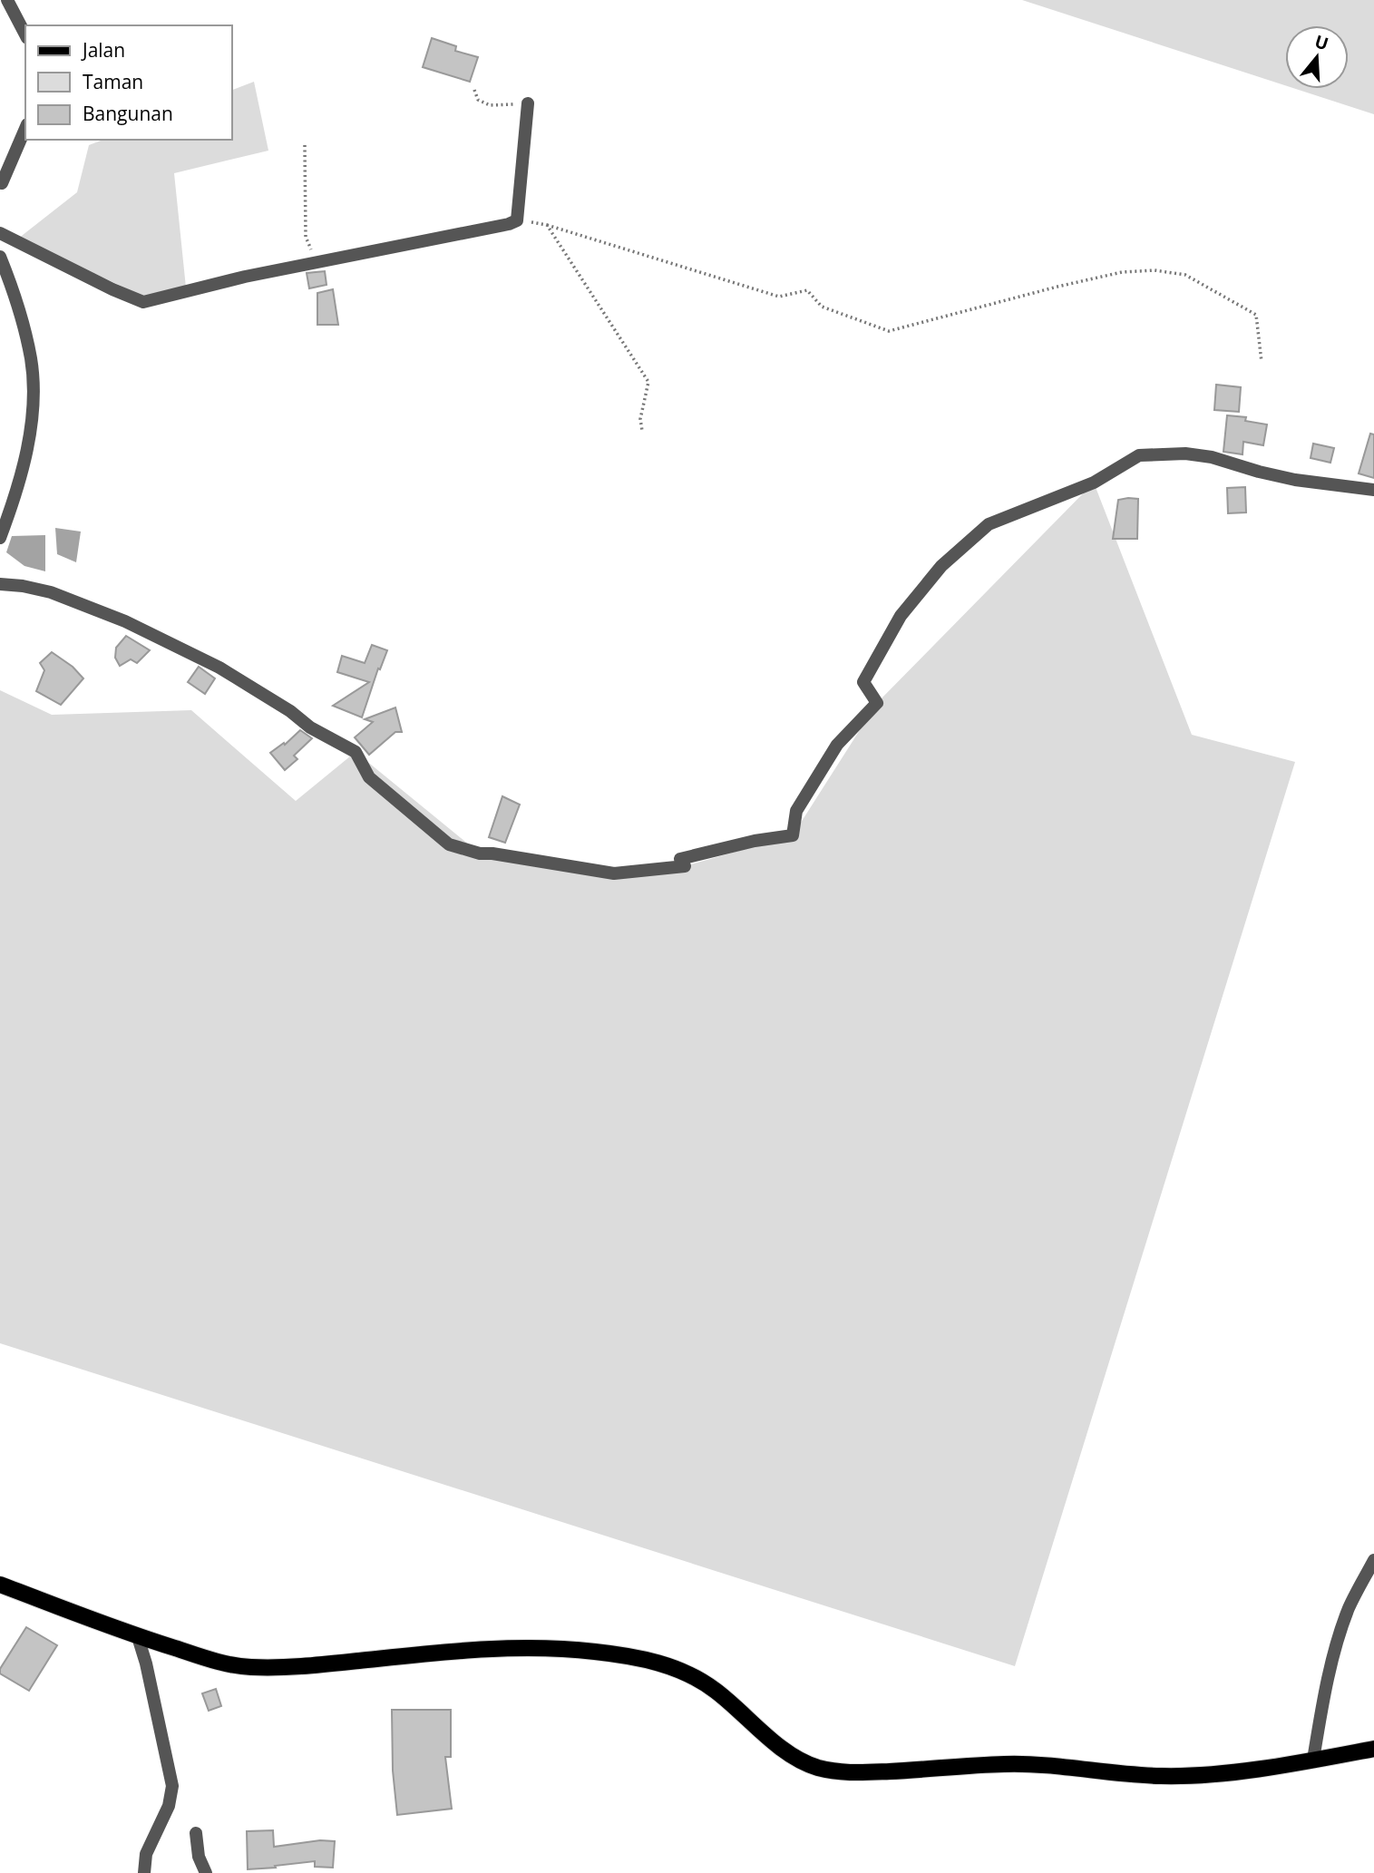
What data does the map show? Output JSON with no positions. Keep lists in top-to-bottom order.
{
  "legend": ["Jalan", "Taman", "Bangunan"],
  "north": "top"
}
